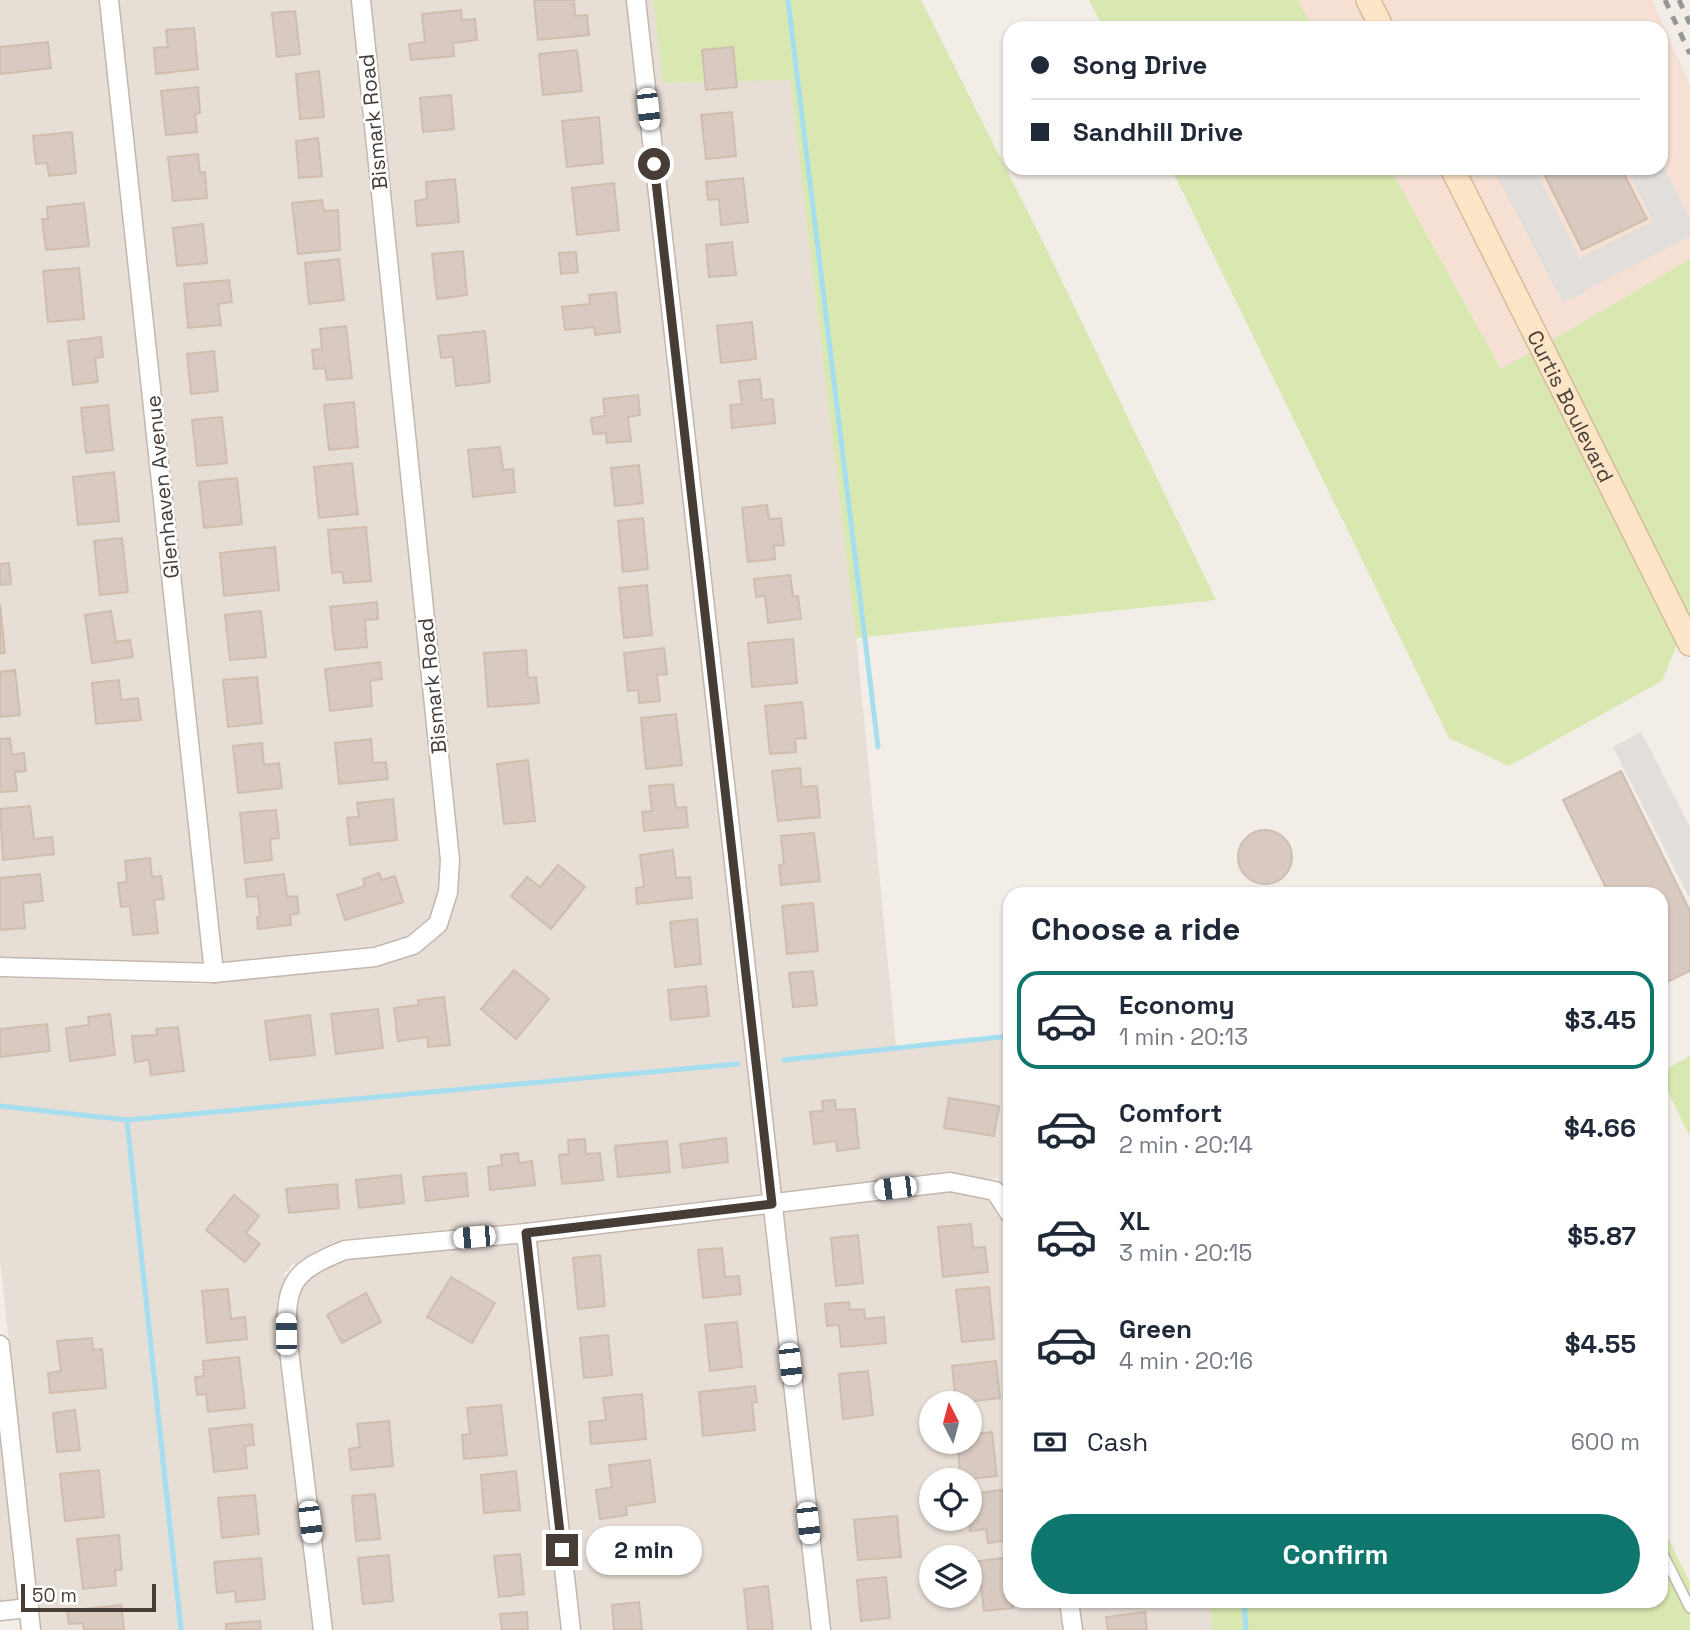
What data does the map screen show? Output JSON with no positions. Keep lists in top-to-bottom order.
{
  "streets": {
    "street": ["Bismark Road", "Curtis Boulevard", "Glenhaven Avenue"]
  },
  "crossings": [
    ["Bismark Road", "Glenhaven Avenue"]
  ],
  "scale_bar": "50 m",
  "north": "top",
  "page": {
    "banner": ["Song Drive", "Sandhill Drive"],
    "heading": "Choose a ride",
    "list": [
      {
        "name": "Economy",
        "note": "1 min · 20:13",
        "value": "$3.45"
      },
      {
        "name": "Comfort",
        "note": "2 min · 20:14",
        "value": "$4.66"
      },
      {
        "name": "XL",
        "note": "3 min · 20:15",
        "value": "$5.87"
      },
      {
        "name": "Green",
        "note": "4 min · 20:16",
        "value": "$4.55"
      }
    ],
    "pay": ["Cash", "600 m"],
    "buttons": "Confirm",
    "bubble": "2 min",
    "scale": "50 m"
  }
}
